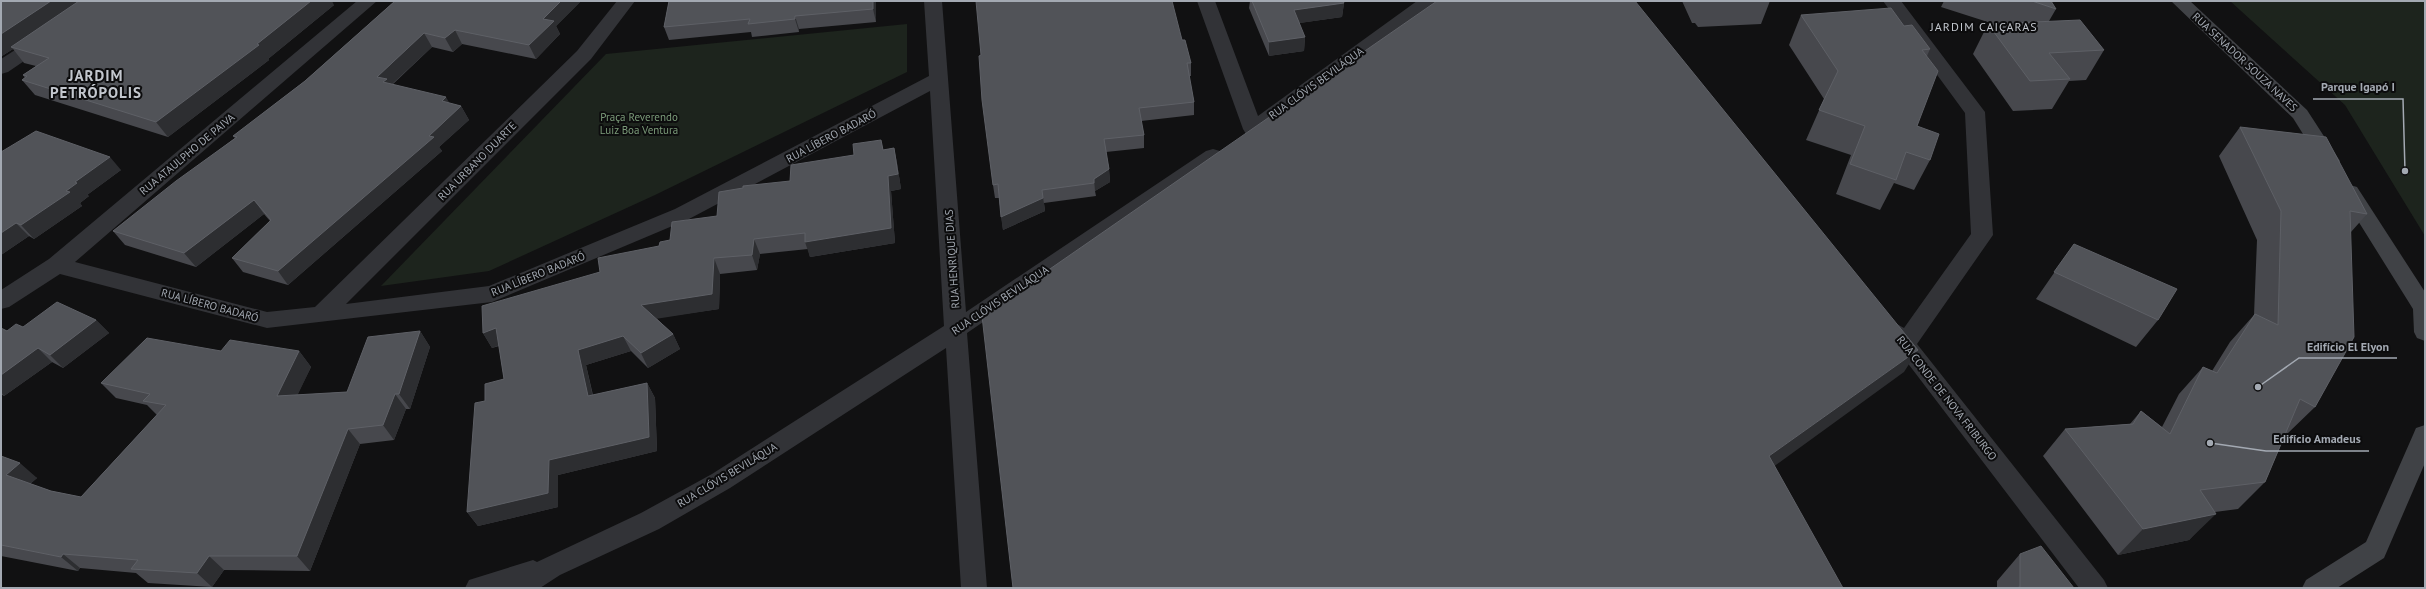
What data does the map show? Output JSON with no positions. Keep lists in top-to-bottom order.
{
  "streets": {
    "main road": ["RUA SENADOR SOUZA NAVES"],
    "street": [
      "RUA CLÓVIS BEVILÁQUA",
      "RUA LÍBERO BADARÓ",
      "RUA ATAULPHO DE PAIVA",
      "RUA URBANO DUARTE",
      "RUA HENRIQUE DIAS",
      "RUA CONDE DE NOVA FRIBURGO"
    ]
  },
  "crossings": [
    ["RUA CLÓVIS BEVILÁQUA", "RUA HENRIQUE DIAS"],
    ["RUA LÍBERO BADARÓ", "RUA ATAULPHO DE PAIVA"],
    ["RUA LÍBERO BADARÓ", "RUA URBANO DUARTE"],
    ["RUA LÍBERO BADARÓ", "RUA HENRIQUE DIAS"]
  ],
  "districts": ["JARDIM CAIÇARAS", "JARDIM PETRÓPOLIS"],
  "parks": ["Praça Reverendo Luiz Boa Ventura"],
  "places": ["Parque Igapó I", "Edifício El Elyon", "Edifício Amadeus"]
}
